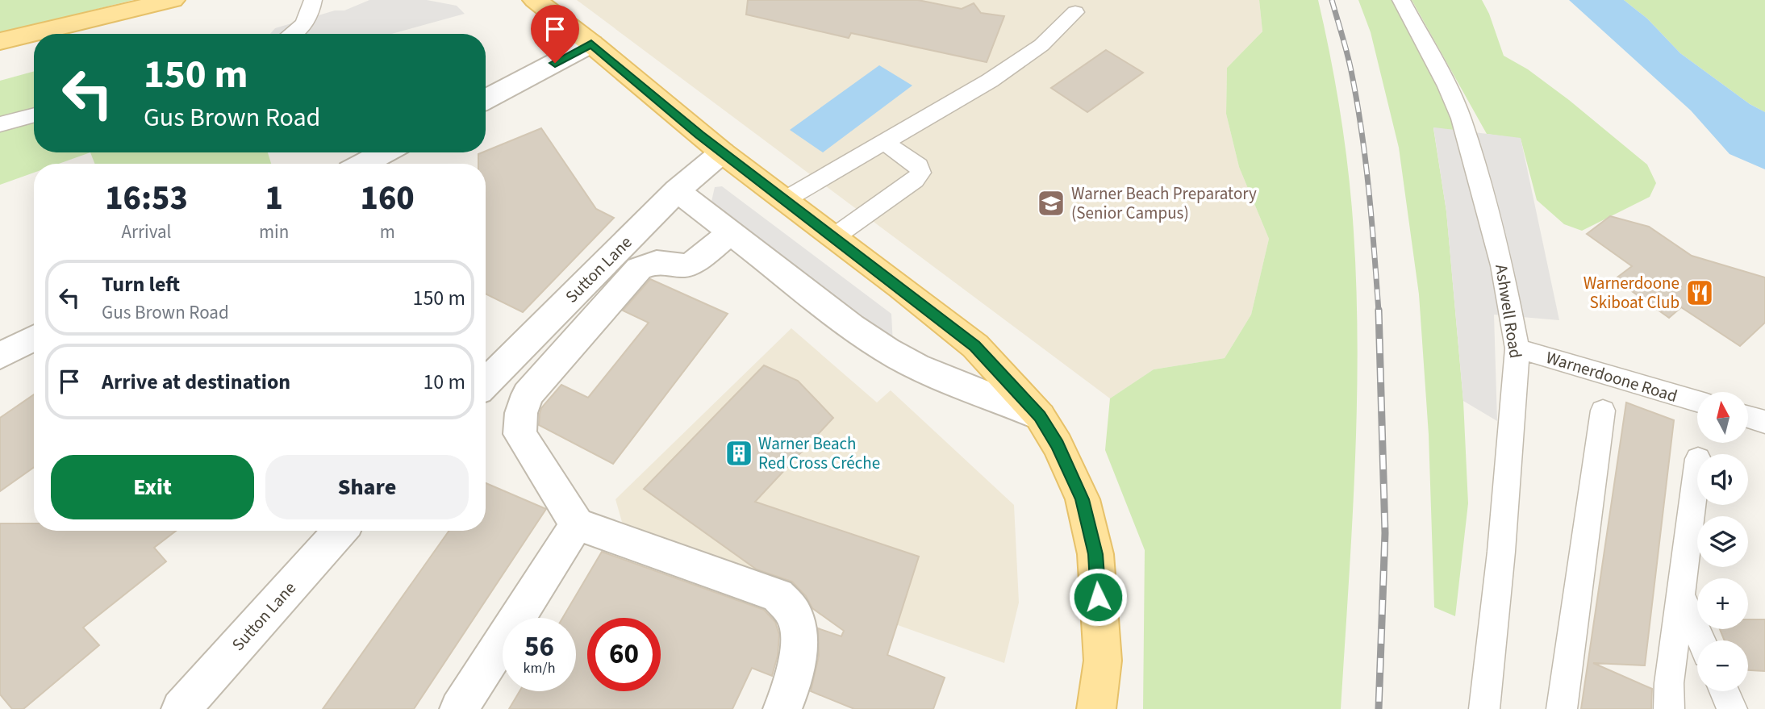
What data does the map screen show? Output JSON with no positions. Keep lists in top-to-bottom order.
{
  "streets": {
    "street": ["Sutton Lane"],
    "lane": ["Ashwell Road", "Warnerdoone Road"]
  },
  "crossings": [
    ["Ashwell Road", "Warnerdoone Road"]
  ],
  "places": {
    "school or university": ["Warner Beach Preparatory (Senior Campus)"],
    "restaurant": ["Warnerdoone Skiboat Club"],
    "building": ["Warner Beach Red Cross Créche"]
  },
  "north": "top",
  "page": {
    "turn": ["150 m", "Gus Brown Road"],
    "eta": [
      "16:53",
      "Arrival",
      "1",
      "min",
      "160",
      "m"
    ],
    "list": [
      {
        "name": "Turn left",
        "note": "Gus Brown Road",
        "value": "150 m"
      },
      {
        "name": "Arrive at destination",
        "value": "10 m"
      }
    ],
    "map_buttons": ["+", "−"],
    "buttons": ["Exit", "Share"],
    "speed": "56 km/h",
    "limit": "60"
  }
}
